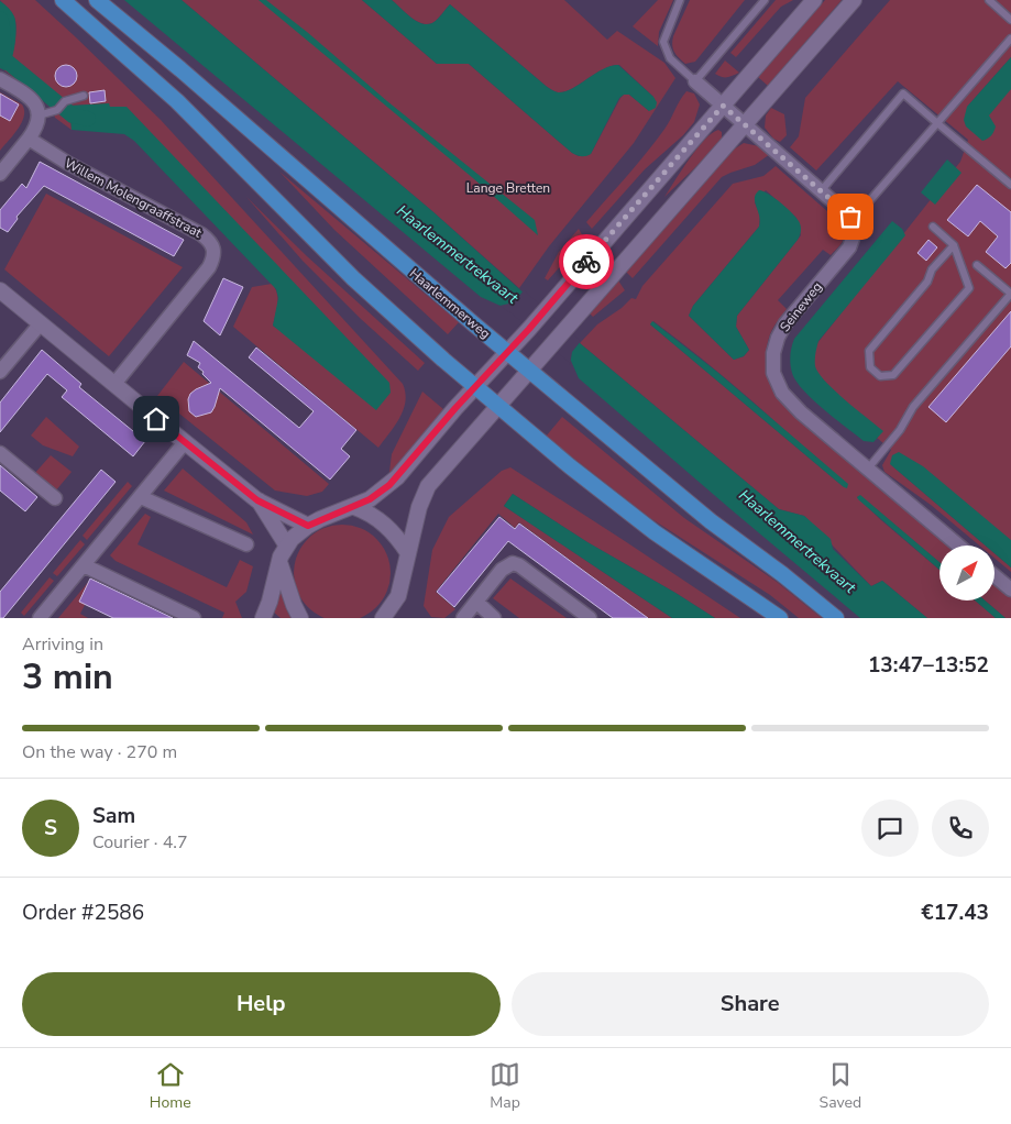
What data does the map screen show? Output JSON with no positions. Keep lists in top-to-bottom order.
{
  "streets": {
    "main road": ["Haarlemmerweg"],
    "street": ["Willem Molengraaffstraat", "Seineweg"]
  },
  "water": ["Haarlemmertrekvaart"],
  "parks": ["Lange Bretten"],
  "north": "top right",
  "page": {
    "heading": ["3 min", "Arriving in", "13:47–13:52"],
    "panel": [
      "Sam",
      "Courier · 4.7",
      "Order #2586",
      "€17.43"
    ],
    "bar": "On the way · 270 m",
    "round": "S",
    "buttons": ["Help", "Share"],
    "tabs": ["Home", "Map", "Saved"]
  }
}
